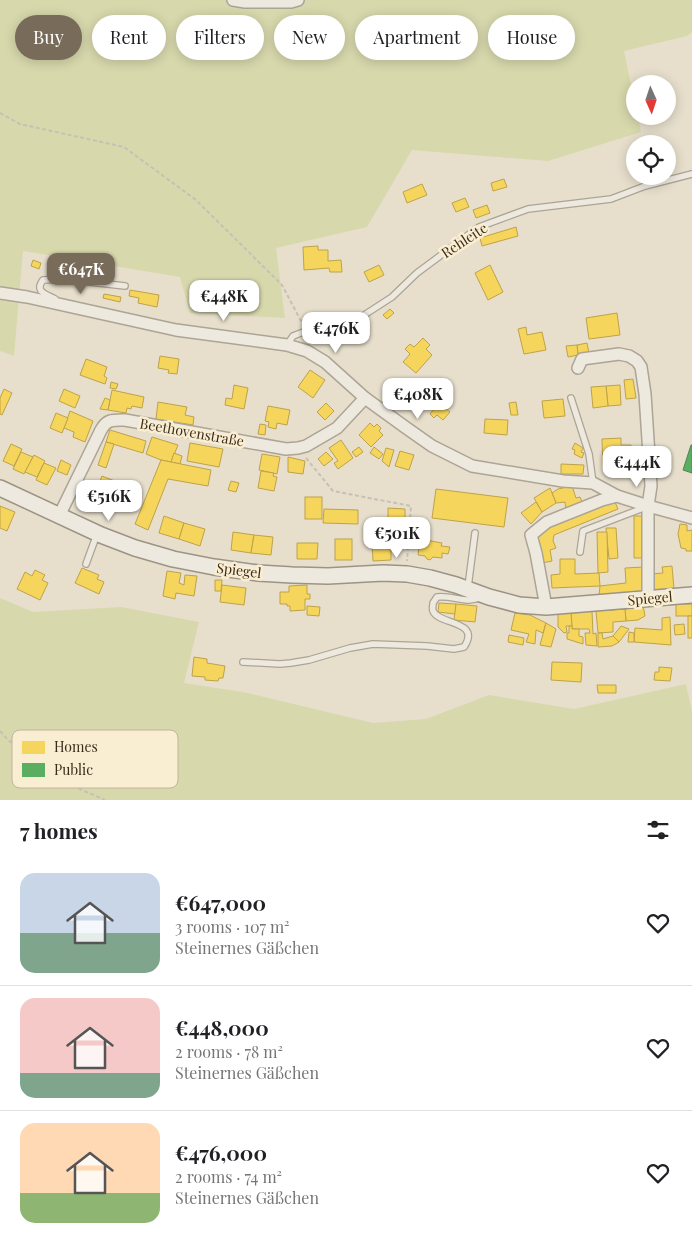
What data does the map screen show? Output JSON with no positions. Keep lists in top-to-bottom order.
{
  "streets": {
    "street": ["Beethovenstraße", "Spiegel"],
    "lane": ["Rehleite"]
  },
  "crossings": [
    ["Beethovenstraße", "Spiegel"]
  ],
  "legend": ["Homes", "Public"],
  "north": "bottom",
  "page": {
    "chip": [
      "Buy",
      "Rent",
      "Filters",
      "New",
      "Apartment",
      "House"
    ],
    "price": [
      "€647K",
      "€448K",
      "€476K",
      "€408K",
      "€444K",
      "€516K",
      "€501K"
    ],
    "heading": "7 homes",
    "list": [
      {
        "name": "€647,000",
        "note": "3 rooms · 107 m² · Steinernes Gäßchen"
      },
      {
        "name": "€448,000",
        "note": "2 rooms · 78 m² · Steinernes Gäßchen"
      },
      {
        "name": "€476,000",
        "note": "2 rooms · 74 m² · Steinernes Gäßchen"
      }
    ]
  }
}
